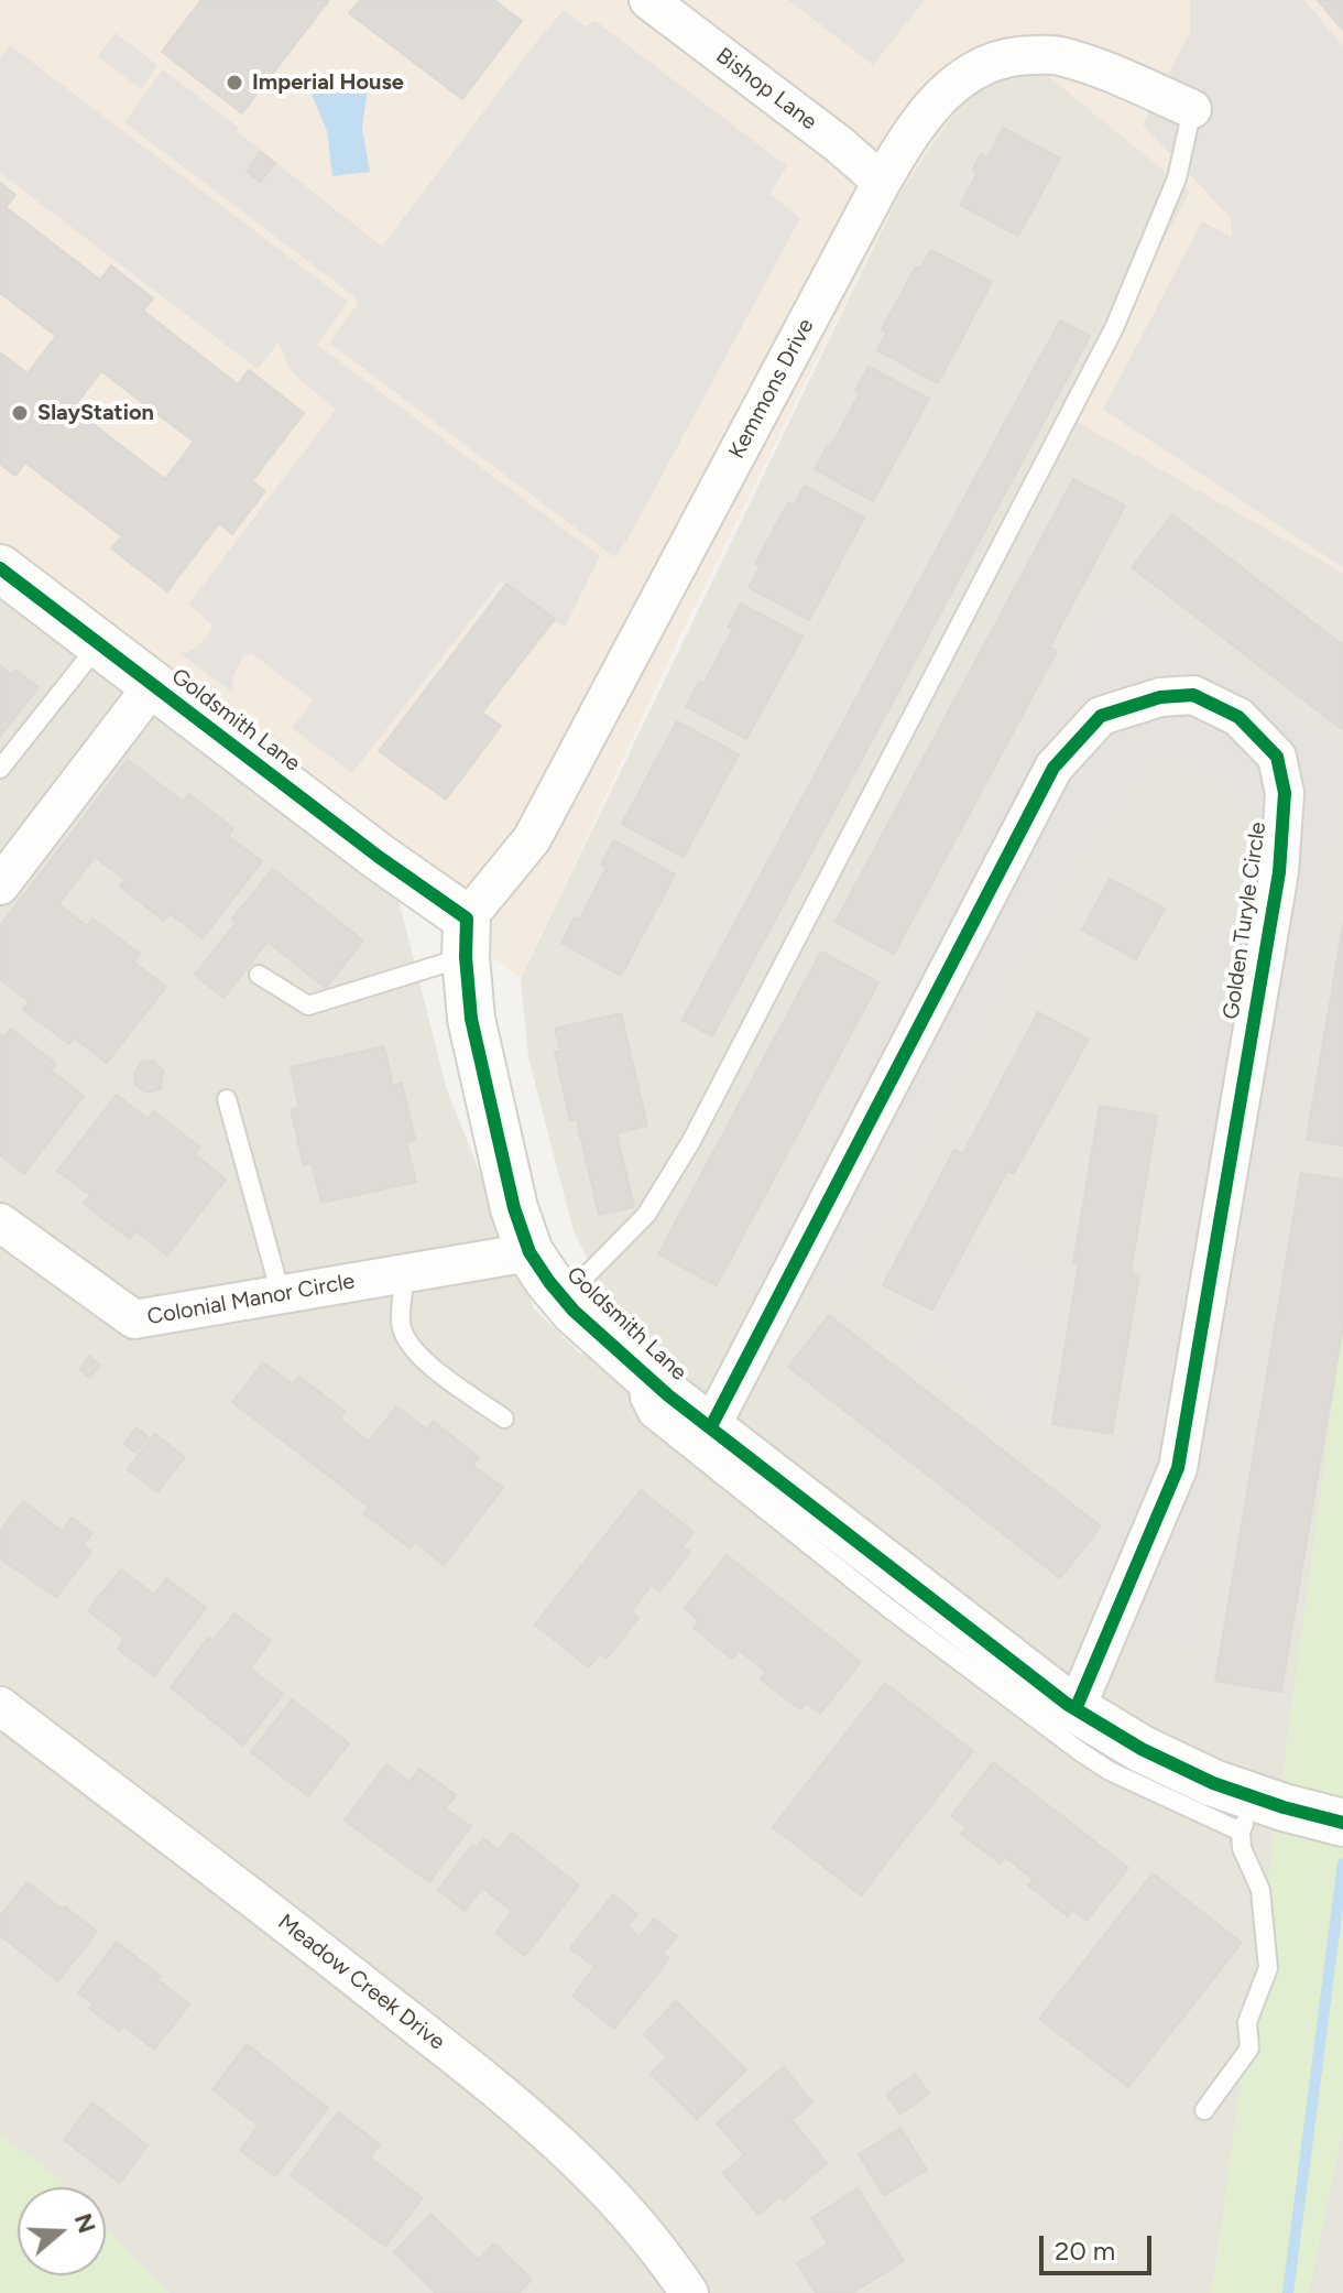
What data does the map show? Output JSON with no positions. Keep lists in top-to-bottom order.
{
  "streets": {
    "street": [
      "Bishop Lane",
      "Kemmons Drive",
      "Goldsmith Lane",
      "Golden Turyle Circle",
      "Colonial Manor Circle",
      "Meadow Creek Drive"
    ]
  },
  "crossings": [
    ["Bishop Lane", "Kemmons Drive"],
    ["Kemmons Drive", "Goldsmith Lane"],
    ["Goldsmith Lane", "Golden Turyle Circle"],
    ["Goldsmith Lane", "Colonial Manor Circle"]
  ],
  "places": ["Imperial House", "SlayStation"],
  "scale_bar": "20 m",
  "north": "right"
}
